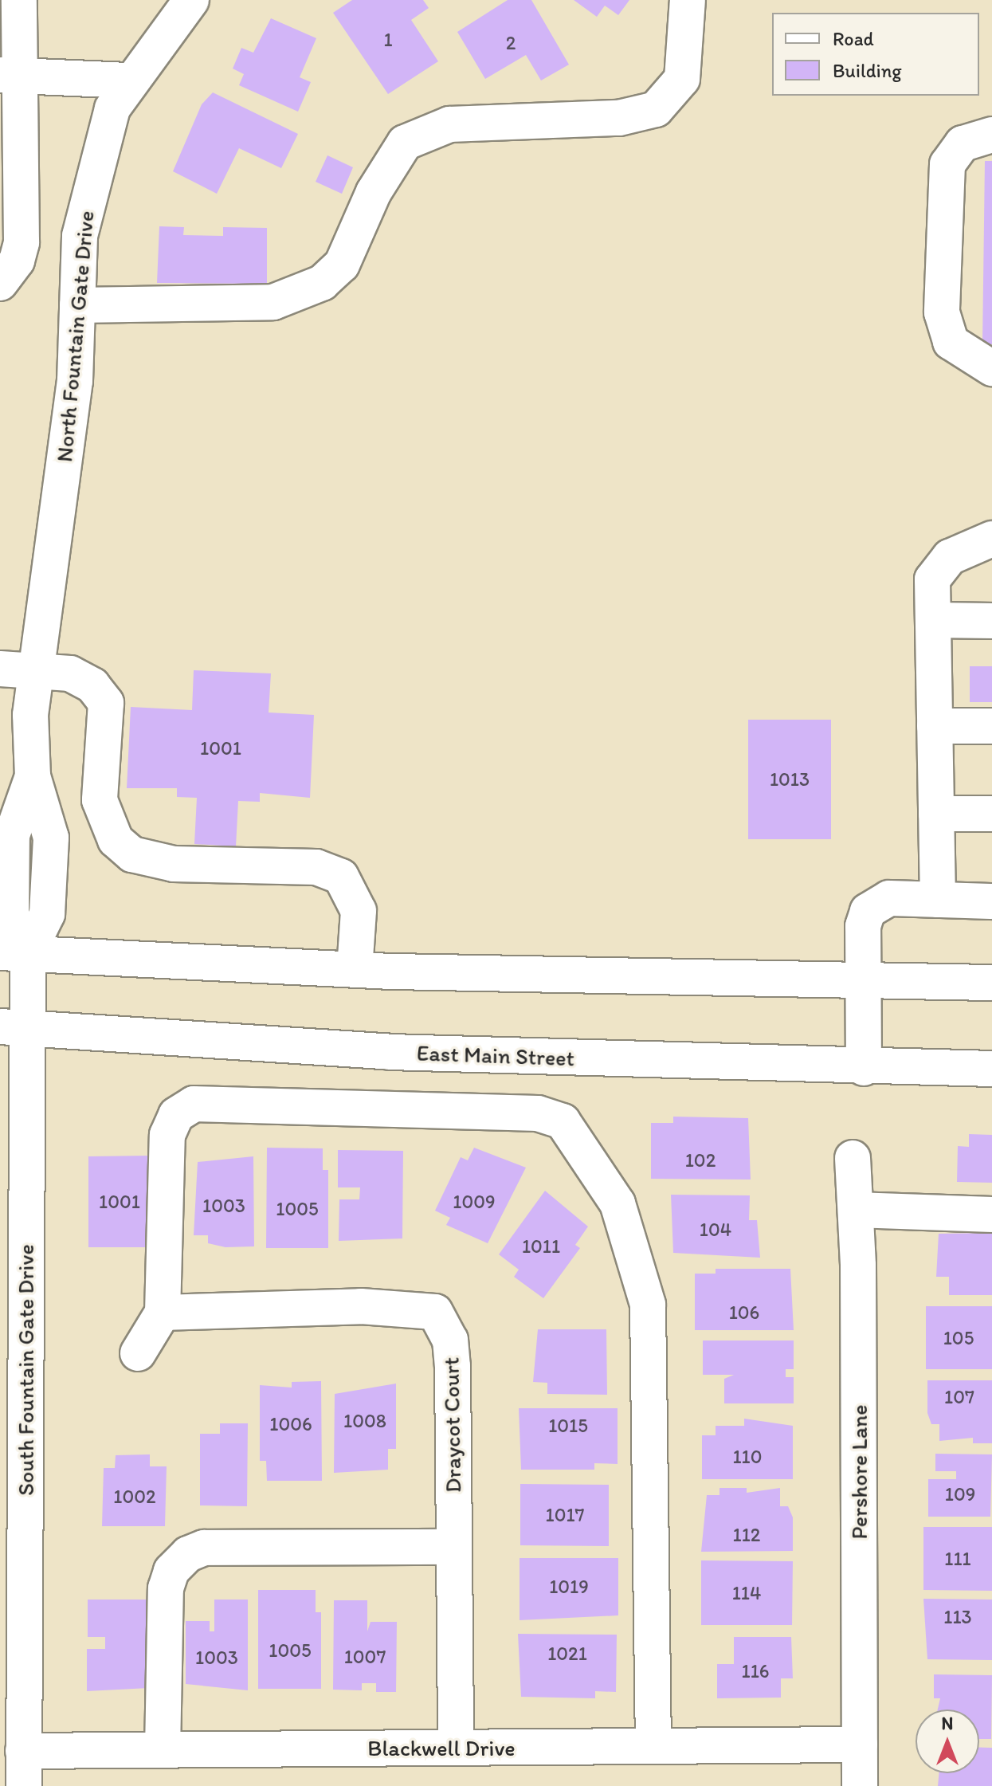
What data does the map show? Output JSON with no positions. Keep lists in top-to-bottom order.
{
  "streets": {
    "street": [
      "North Fountain Gate Drive",
      "East Main Street",
      "South Fountain Gate Drive",
      "Draycot Court",
      "Pershore Lane",
      "Blackwell Drive"
    ]
  },
  "crossings": [
    ["North Fountain Gate Drive", "South Fountain Gate Drive"],
    ["East Main Street", "South Fountain Gate Drive"],
    ["South Fountain Gate Drive", "Blackwell Drive"],
    ["Draycot Court", "Blackwell Drive"],
    ["Pershore Lane", "Blackwell Drive"]
  ],
  "house_numbers": [
    "1",
    "2",
    "1001",
    "1013",
    "102",
    "1001",
    "1009",
    "1003",
    "1005",
    "104",
    "1011",
    "106",
    "105",
    "107",
    "1008",
    "1006",
    "1015",
    "110",
    "109",
    "1002",
    "1017",
    "112",
    "111",
    "1019",
    "114",
    "113",
    "1005",
    "1021",
    "1007",
    "1003",
    "116"
  ],
  "legend": ["Road", "Building"],
  "north": "top"
}
